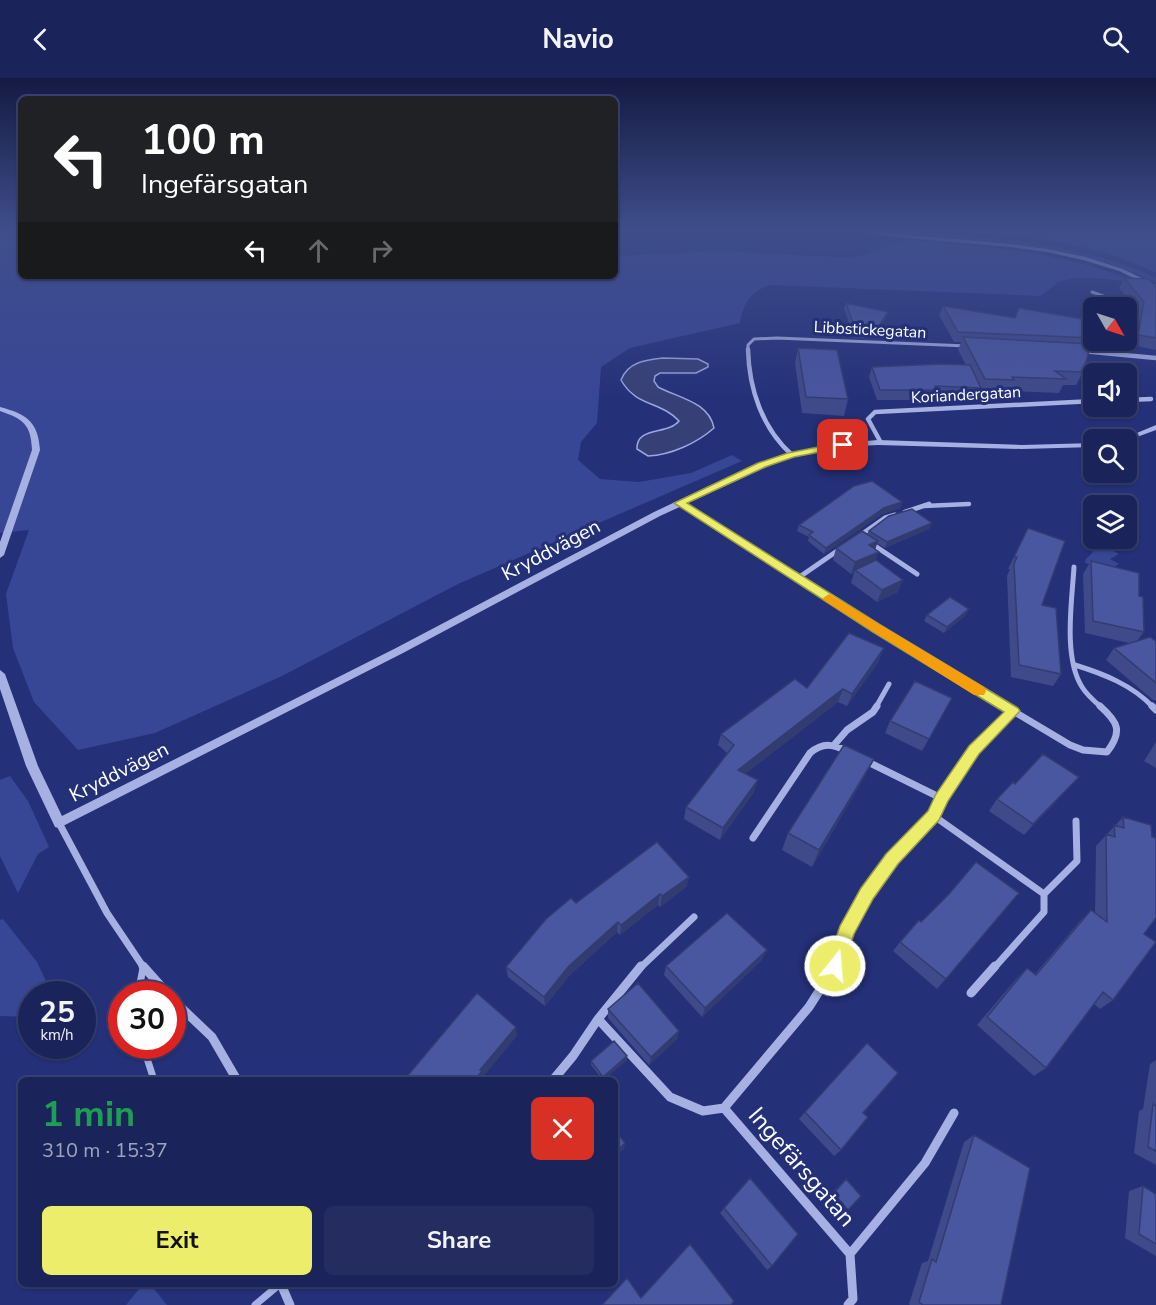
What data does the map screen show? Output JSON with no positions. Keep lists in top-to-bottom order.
{
  "streets": {
    "street": [
      "Libbstickegatan",
      "Koriandergatan",
      "Kryddvägen",
      "Ingefärsgatan"
    ]
  },
  "crossings": [
    ["Libbstickegatan", "Kryddvägen"],
    ["Koriandergatan", "Kryddvägen"]
  ],
  "north": "bottom right",
  "page": {
    "header": "Navio",
    "turn": ["100 m", "Ingefärsgatan"],
    "speed": "25 km/h",
    "limit": "30",
    "heading": ["1 min", "310 m · 15:37"],
    "buttons": ["Exit", "Share"]
  }
}
